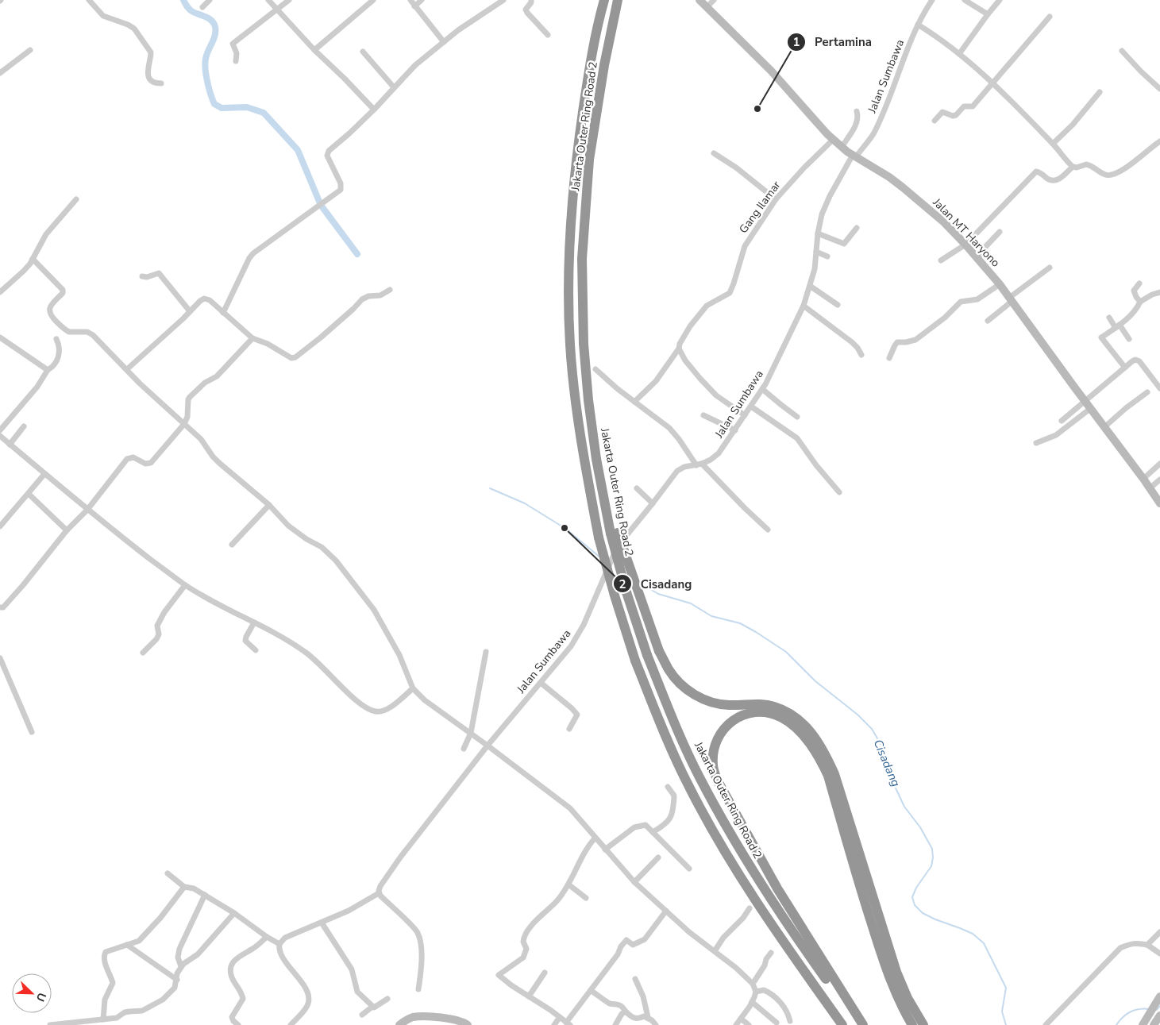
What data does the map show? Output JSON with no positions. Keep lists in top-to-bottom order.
{
  "streets": {
    "highway": ["Jakarta Outer Ring Road 2"],
    "main road": ["Jalan MT Haryono"],
    "street": ["Jalan Sumbawa", "Gang Ilamar"]
  },
  "crossings": [
    ["Jalan Sumbawa", "Jalan MT Haryono"],
    ["Gang Ilamar", "Jalan MT Haryono"]
  ],
  "water": ["Cisadang"],
  "places": ["Pertamina", "Cisadang"],
  "north": "bottom right"
}
